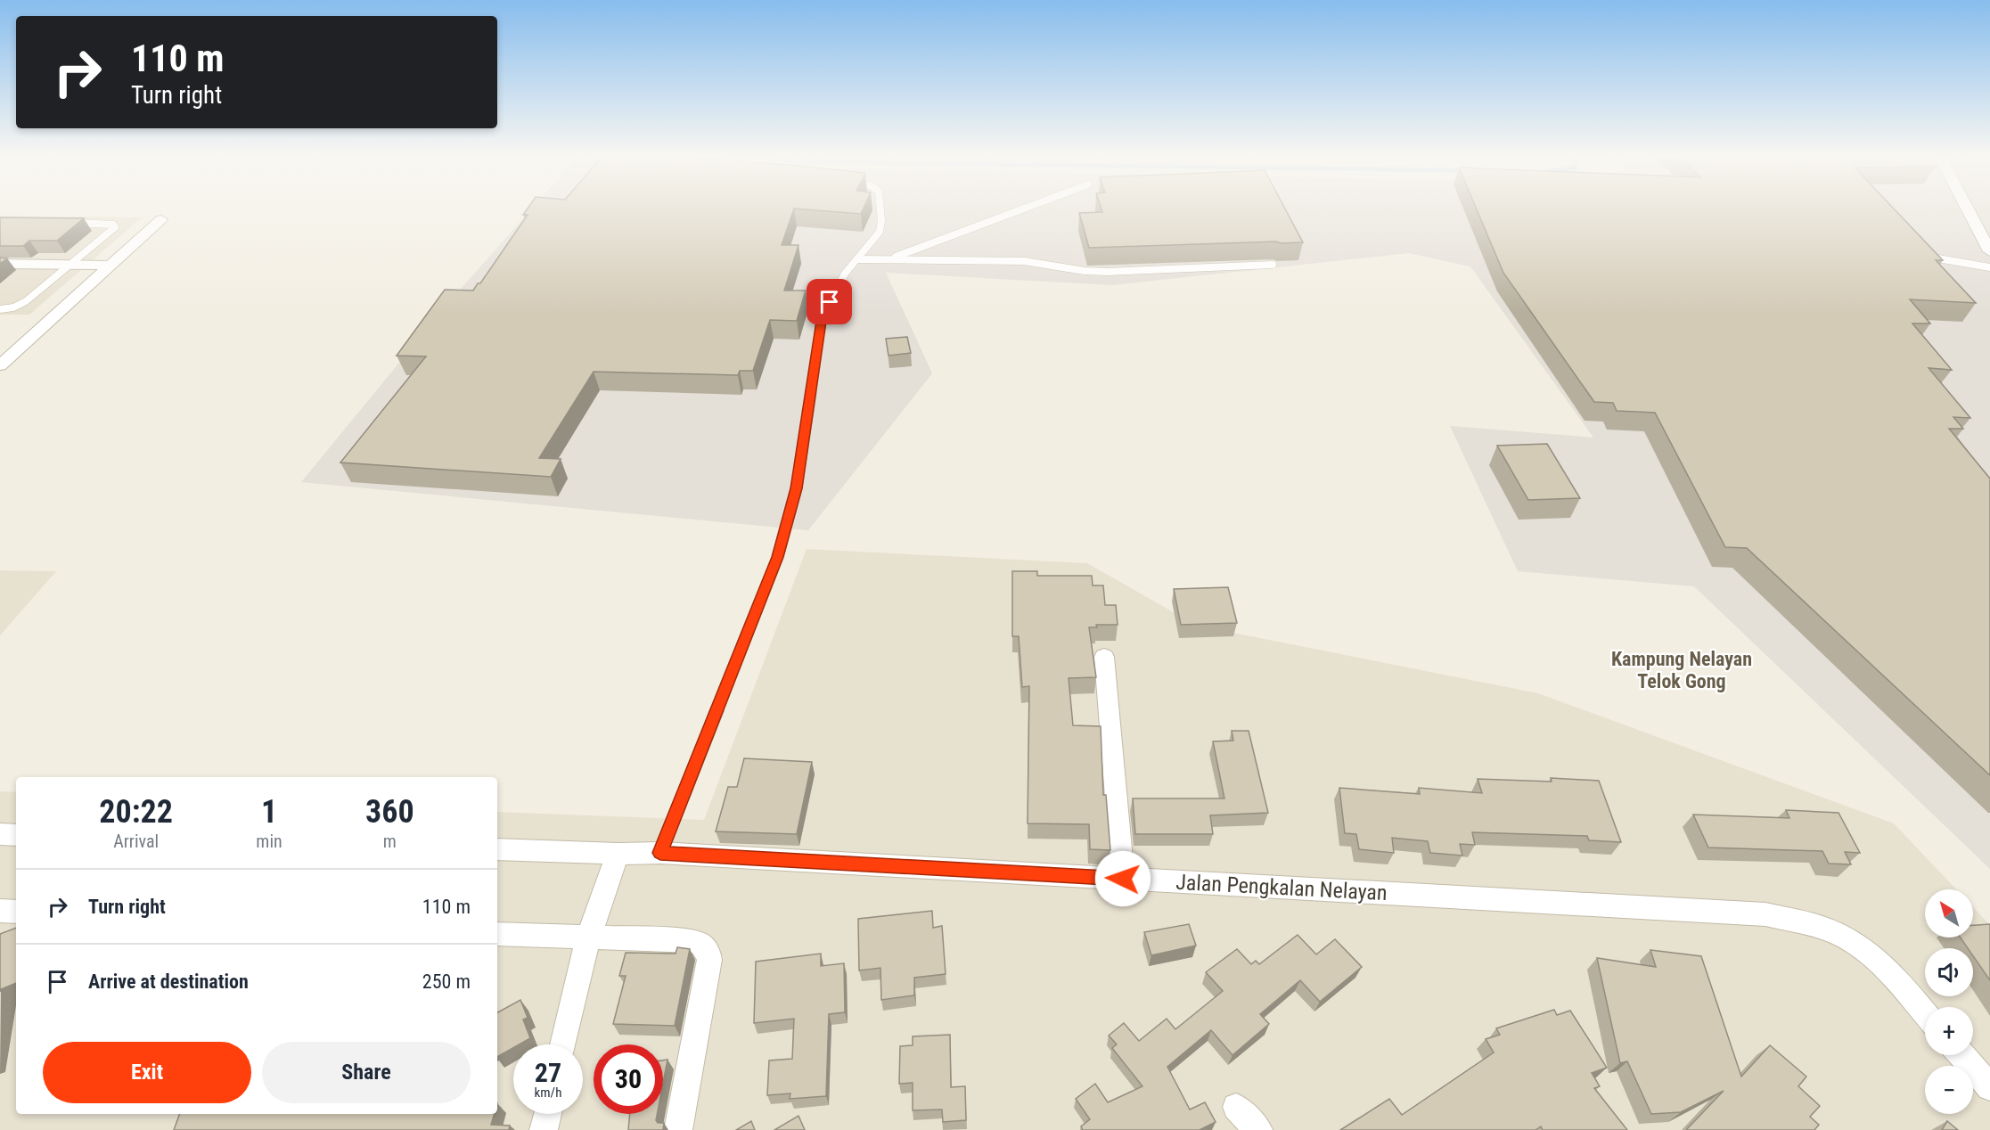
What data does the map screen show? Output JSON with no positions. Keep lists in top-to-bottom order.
{
  "streets": {
    "street": ["Jalan Pengkalan Nelayan"]
  },
  "districts": ["Kampung Nelayan Telok Gong"],
  "north": "top left",
  "page": {
    "turn": ["110 m", "Turn right"],
    "eta": [
      "20:22",
      "Arrival",
      "1",
      "min",
      "360",
      "m"
    ],
    "list": [
      {
        "name": "Turn right",
        "value": "110 m"
      },
      {
        "name": "Arrive at destination",
        "value": "250 m"
      }
    ],
    "map_buttons": ["+", "−"],
    "buttons": ["Exit", "Share"],
    "speed": "27 km/h",
    "limit": "30"
  }
}
